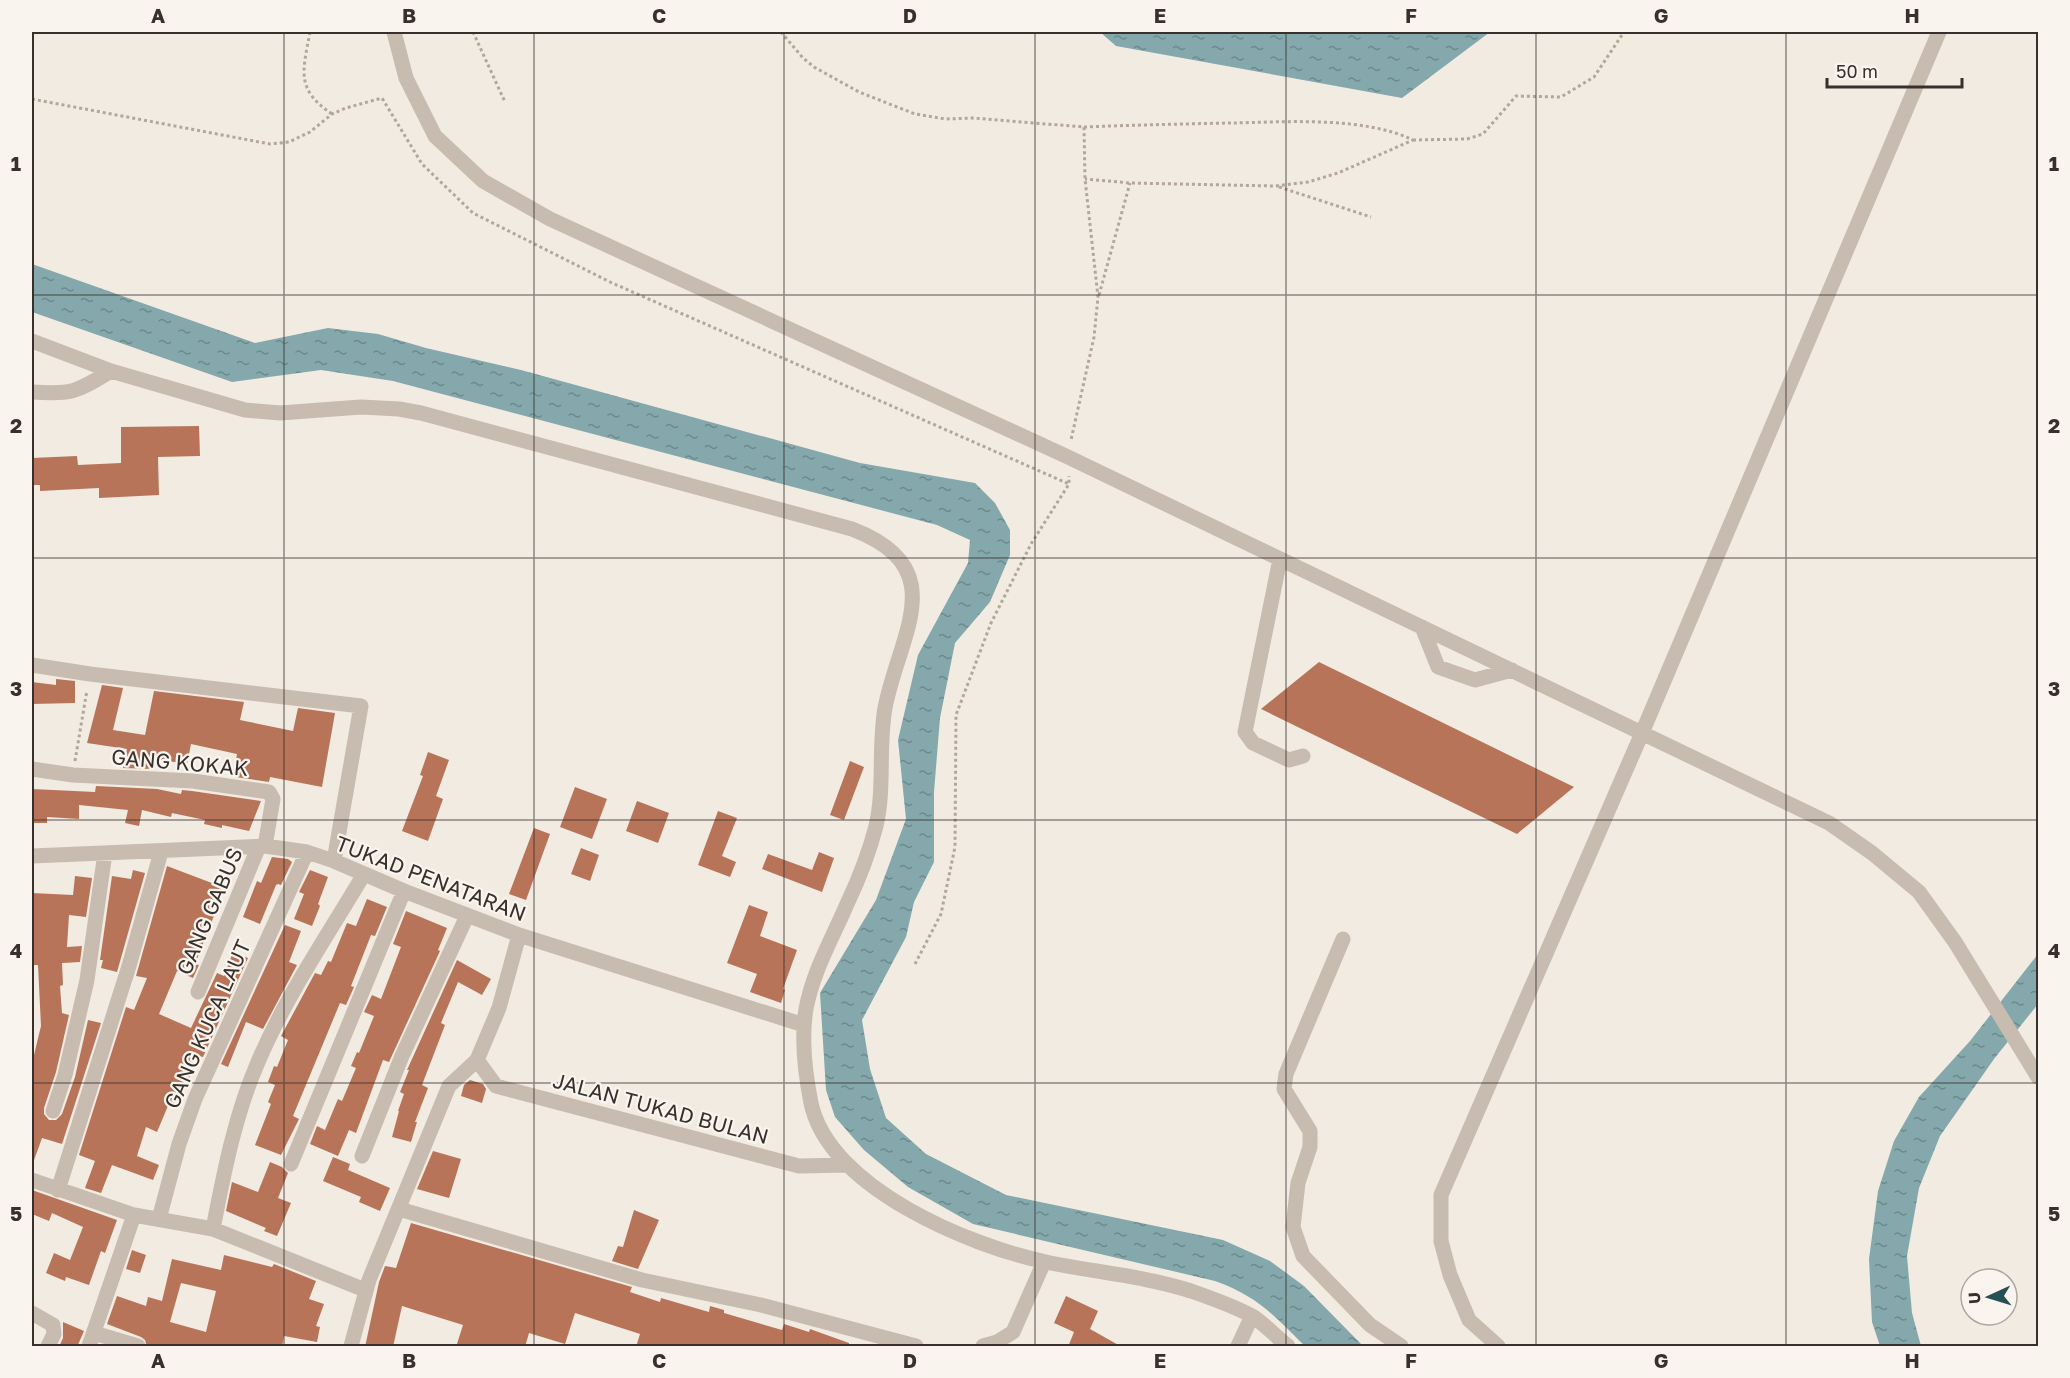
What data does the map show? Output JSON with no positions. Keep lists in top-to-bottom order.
{
  "streets": {
    "street": [
      "GANG KOKAK",
      "TUKAD PENATARAN",
      "GANG GABUS",
      "GANG KUCA LAUT",
      "JALAN TUKAD BULAN"
    ]
  },
  "crossings": [
    ["GANG KOKAK", "TUKAD PENATARAN"],
    ["GANG KOKAK", "GANG GABUS"],
    ["TUKAD PENATARAN", "GANG GABUS"],
    ["TUKAD PENATARAN", "GANG KUCA LAUT"]
  ],
  "scale_bar": "50 m",
  "north": "left",
  "grid": {
    "columns": [
      "A",
      "B",
      "C",
      "D",
      "E",
      "F",
      "G",
      "H"
    ],
    "rows": [
      "1",
      "2",
      "3",
      "4",
      "5"
    ]
  }
}
